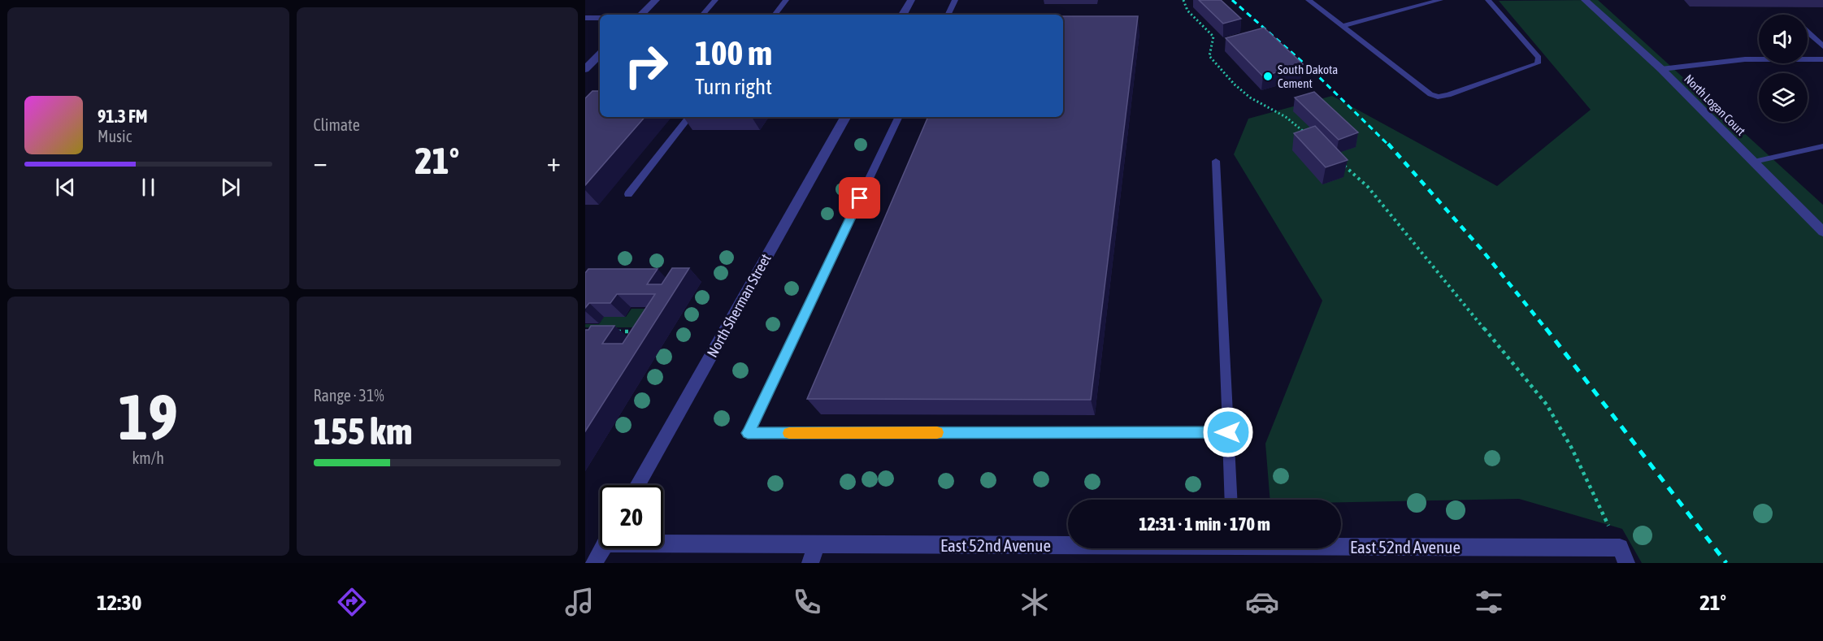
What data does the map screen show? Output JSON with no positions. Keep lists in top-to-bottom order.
{
  "streets": {
    "street": ["North Logan Court", "North Sherman Street", "East 52nd Avenue"]
  },
  "places": ["South Dakota Cement"],
  "page": {
    "tile": [
      "Climate",
      ["19", "km/h"],
      ["Range · 31%", "155 km"]
    ],
    "turn": ["100 m", "Turn right"],
    "song": ["91.3 FM", "Music"],
    "heat": ["−", "21°", "+"],
    "limit": "20",
    "trip": "12:31 · 1 min · 170 m",
    "tabs": ["12:30", "21°"]
  }
}
